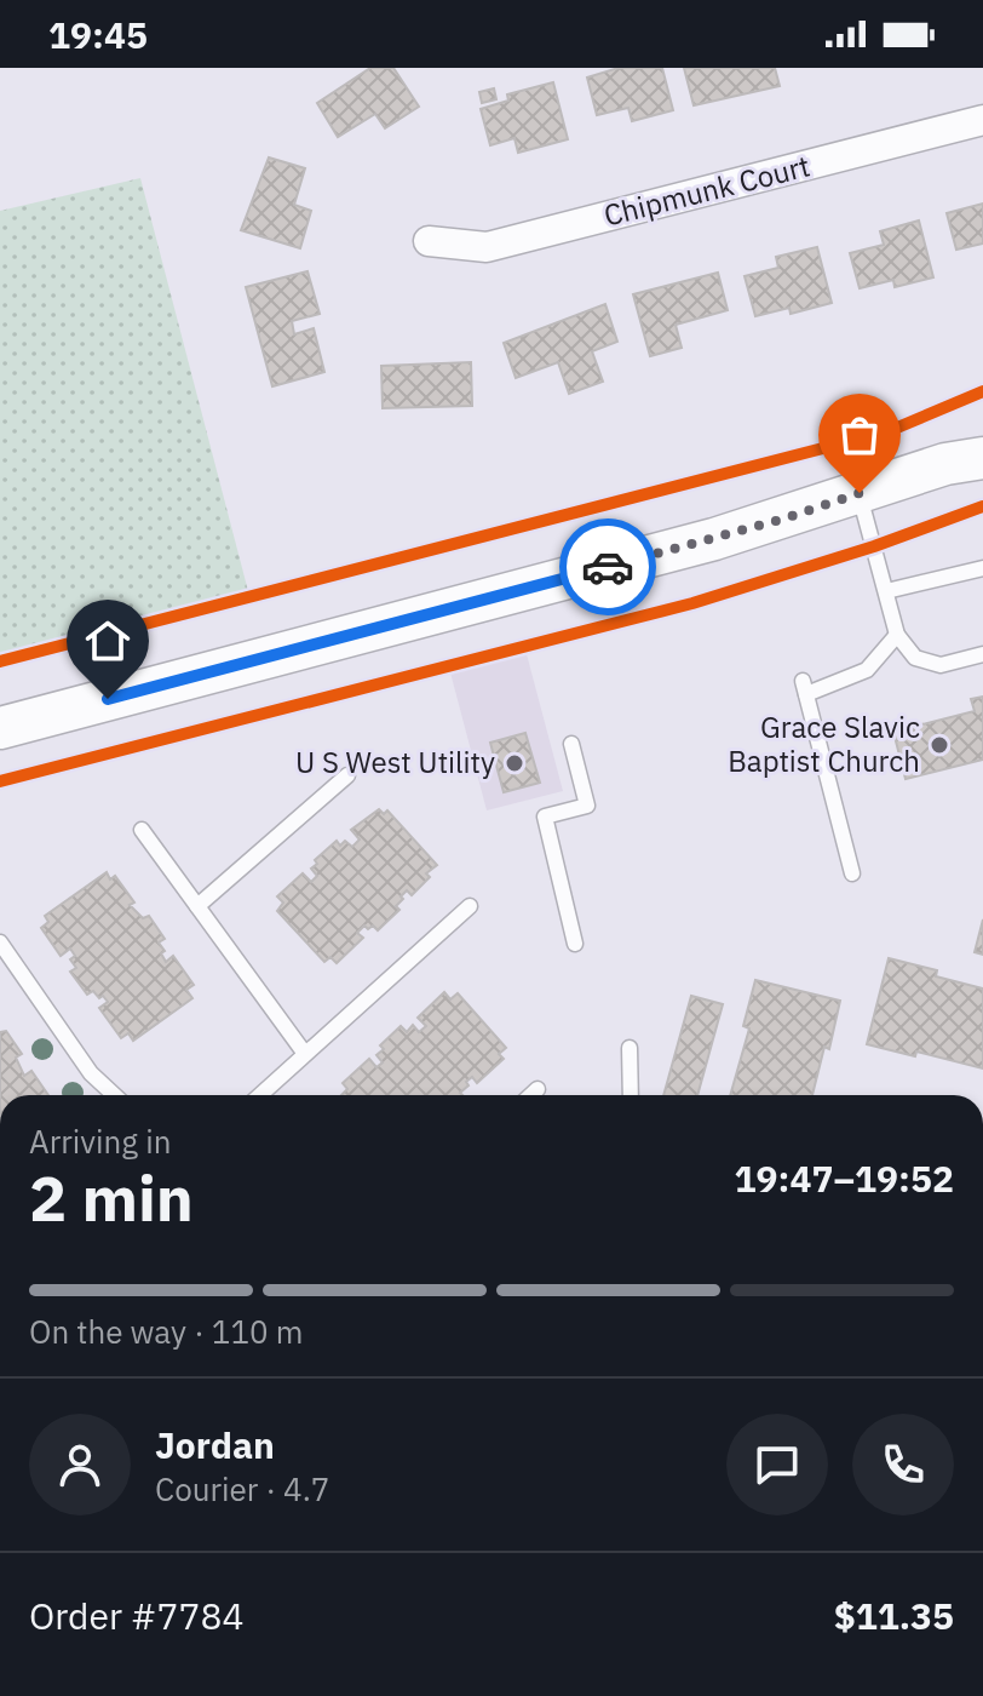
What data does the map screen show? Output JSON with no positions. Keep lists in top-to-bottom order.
{
  "streets": {
    "street": ["Chipmunk Court"]
  },
  "places": ["Grace Slavic Baptist Church", "U S West Utility"],
  "page": {
    "status": "19:45",
    "heading": ["2 min", "Arriving in", "19:47–19:52"],
    "panel": [
      "Jordan",
      "Courier · 4.7",
      "Order #7784",
      "$11.35"
    ],
    "bar": "On the way · 110 m"
  }
}
